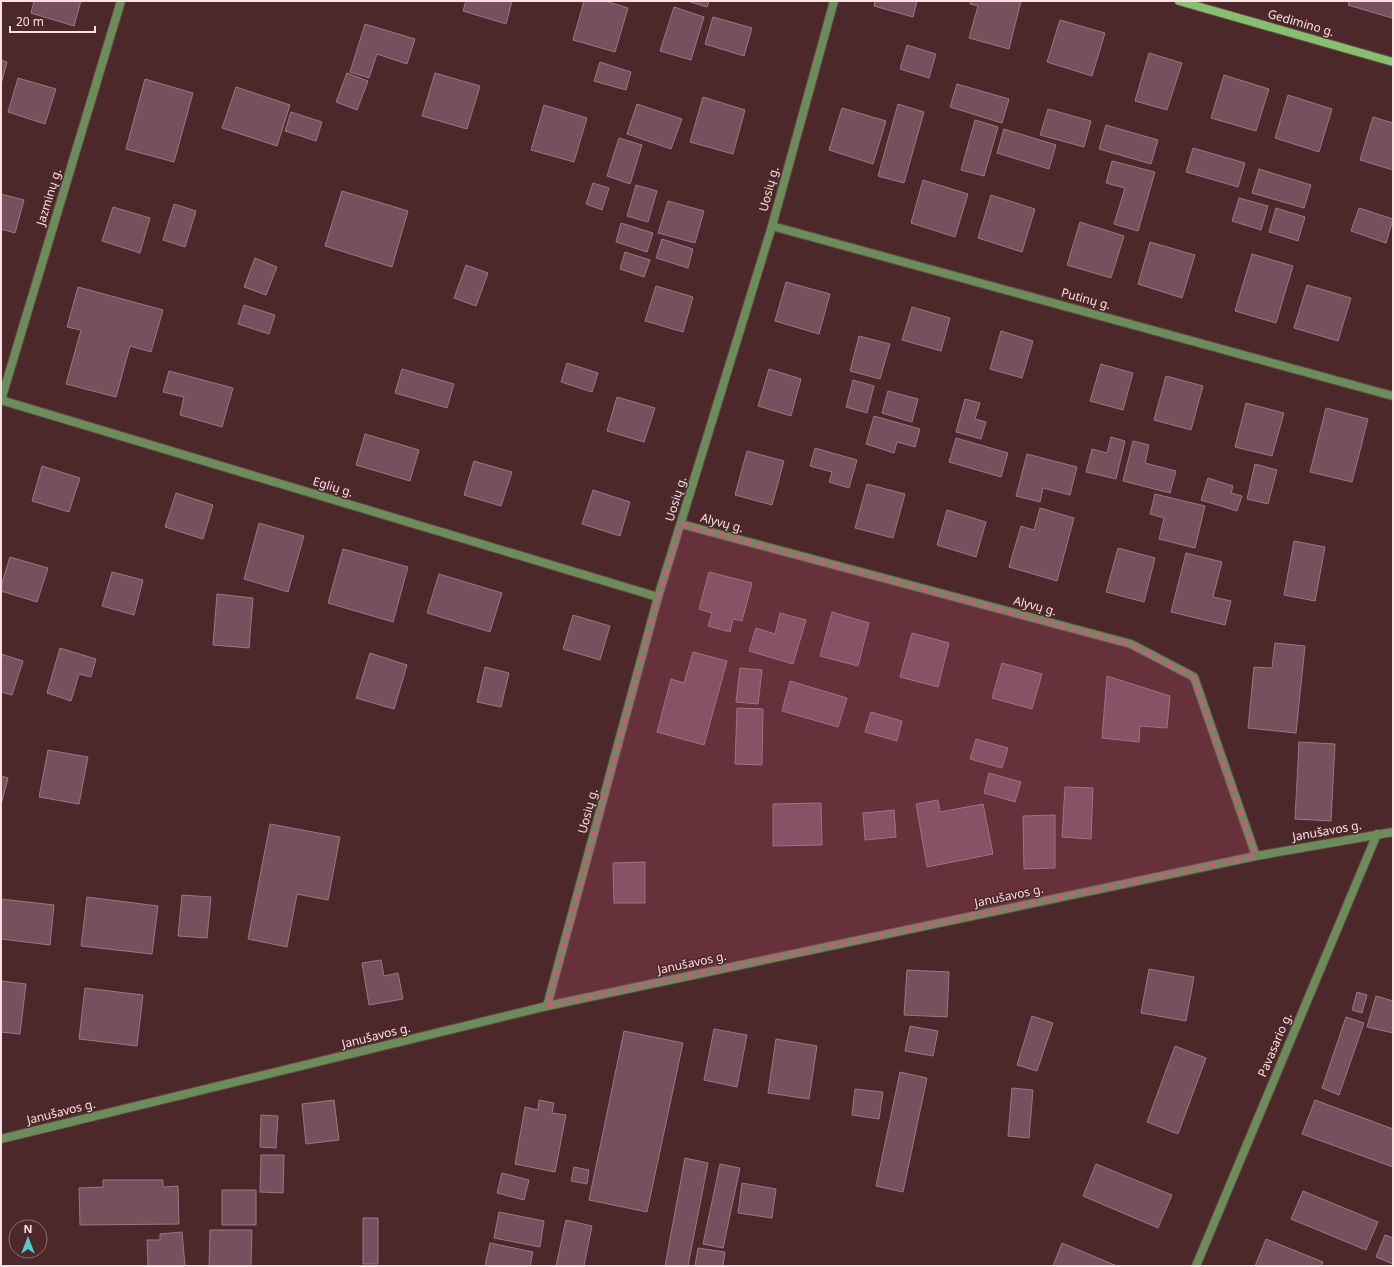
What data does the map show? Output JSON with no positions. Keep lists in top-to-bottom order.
{
  "streets": {
    "main road": ["Gedimino g."],
    "street": [
      "Uosių g.",
      "Jazminų g.",
      "Putinų g.",
      "Eglių g.",
      "Alyvų g.",
      "Janušavos g.",
      "Pavasario g."
    ]
  },
  "crossings": [
    ["Uosių g.", "Putinų g."],
    ["Uosių g.", "Eglių g."],
    ["Uosių g.", "Alyvų g."],
    ["Uosių g.", "Janušavos g."],
    ["Jazminų g.", "Eglių g."],
    ["Alyvų g.", "Janušavos g."],
    ["Janušavos g.", "Pavasario g."]
  ],
  "scale_bar": "20 m",
  "north": "top"
}
